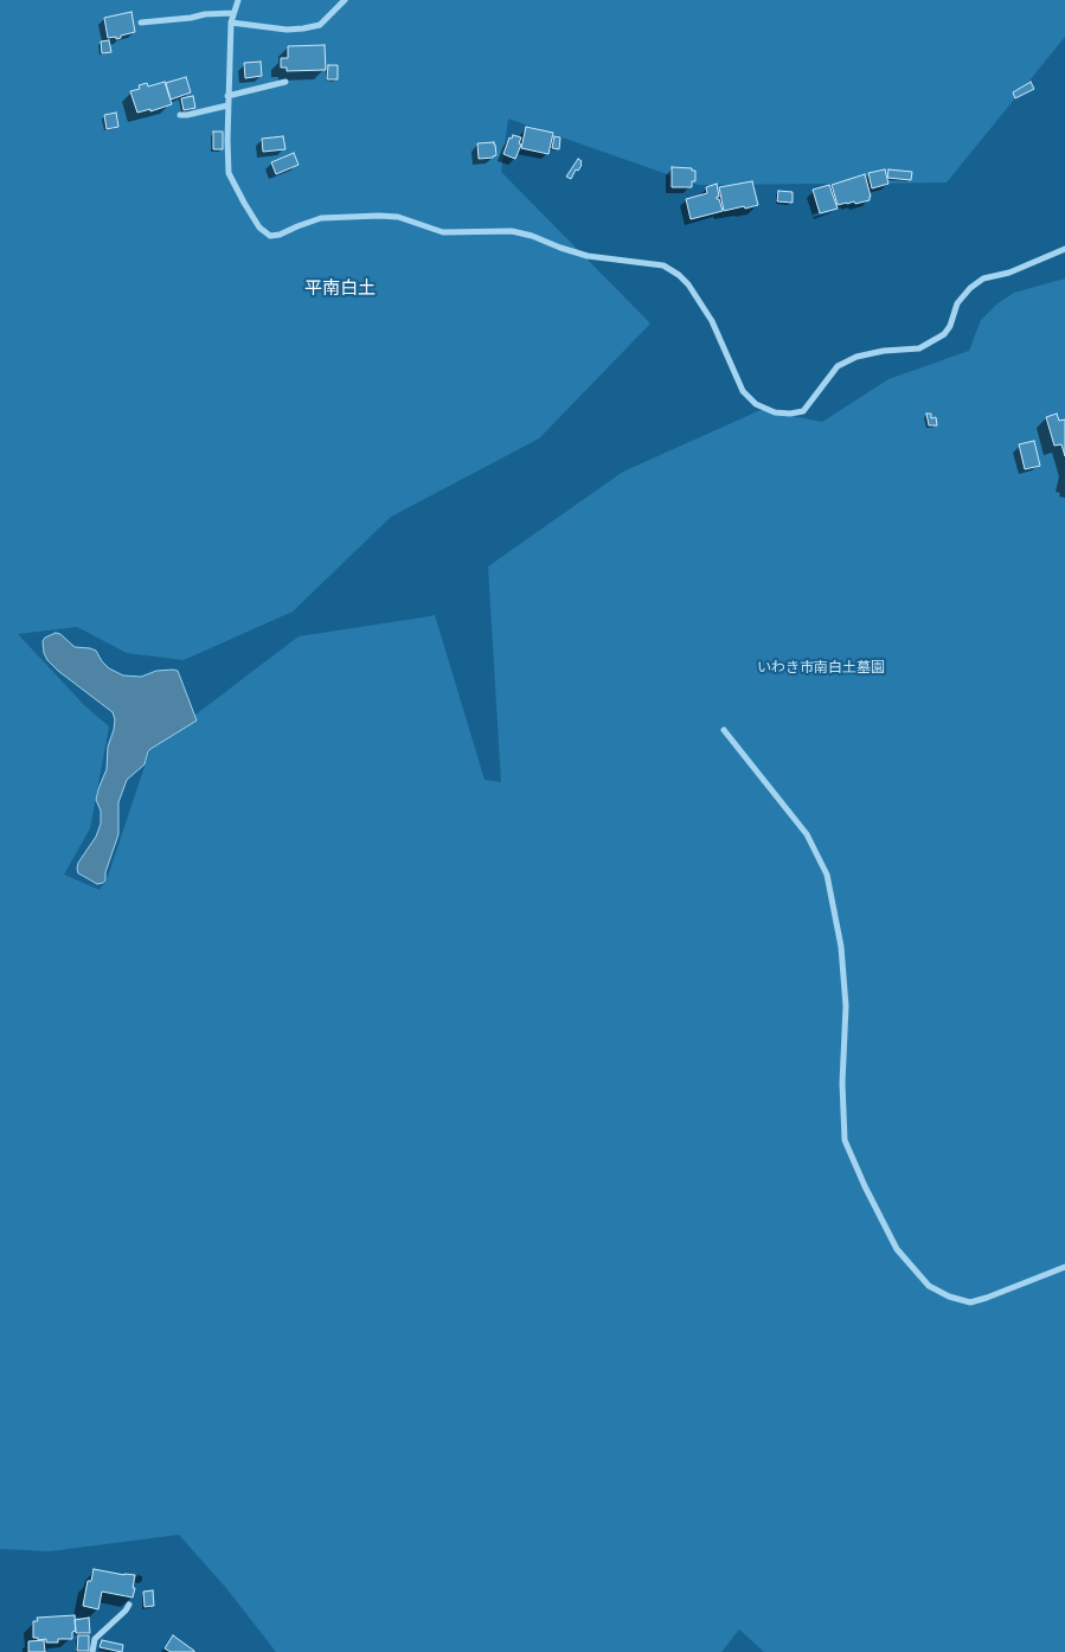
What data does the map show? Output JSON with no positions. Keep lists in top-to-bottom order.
{
  "districts": ["平南白土"],
  "parks": ["いわき市南白土墓園"]
}
